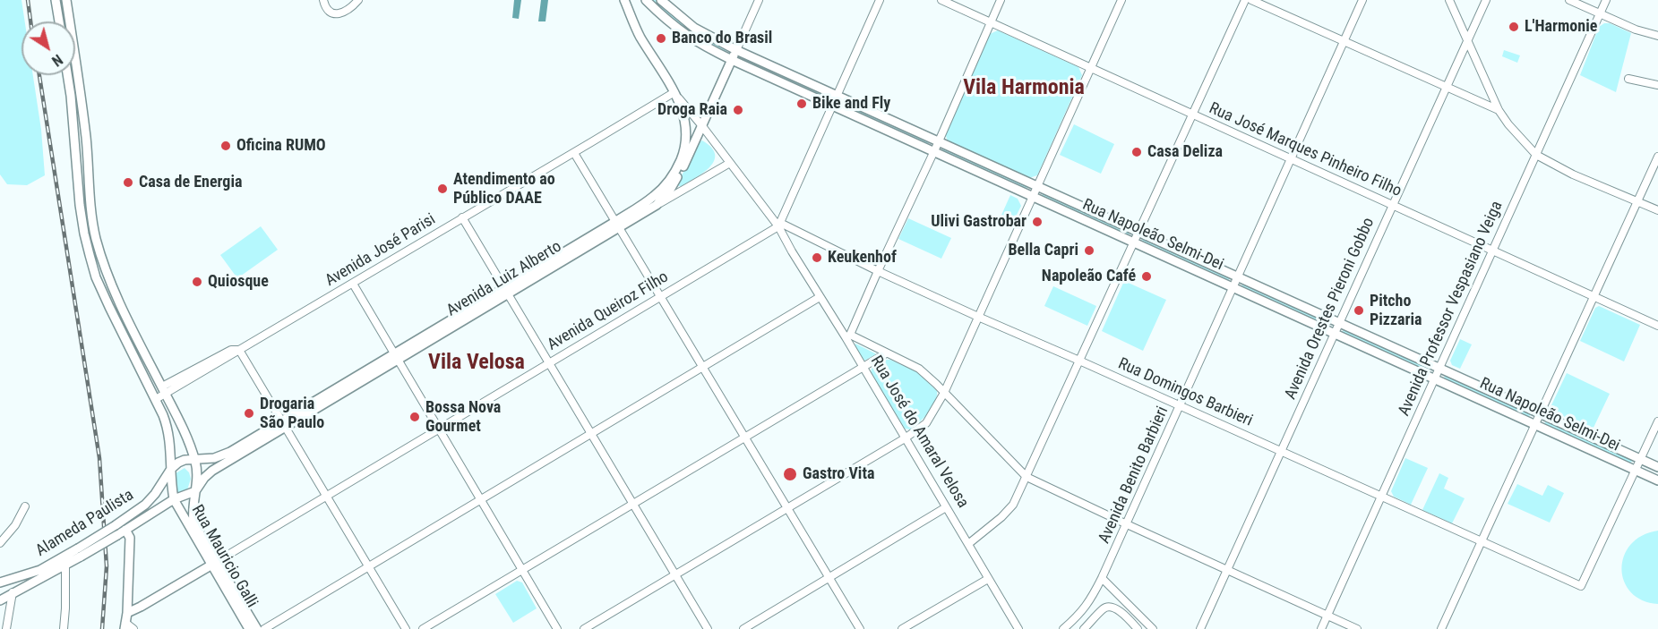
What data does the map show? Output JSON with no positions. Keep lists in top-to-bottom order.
{
  "streets": {
    "main road": [
      "Rua Napoleão Selmi-Dei",
      "Avenida Luiz Alberto",
      "Avenida Queiroz Filho",
      "Rua José do Amaral Velosa",
      "Alameda Paulista",
      "Rua Mauricio Galli"
    ],
    "street": [
      "Rua José Marques Pinheiro Filho",
      "Avenida José Parisi",
      "Avenida Orestes Pieroni Gobbo",
      "Avenida Professor Vespasiano Veiga",
      "Rua Domingos Barbieri",
      "Avenida Benito Barbieri"
    ]
  },
  "crossings": [
    ["Rua José Marques Pinheiro Filho", "Avenida Orestes Pieroni Gobbo"],
    ["Rua José Marques Pinheiro Filho", "Avenida Professor Vespasiano Veiga"],
    ["Rua José Marques Pinheiro Filho", "Avenida Benito Barbieri"],
    ["Rua Napoleão Selmi-Dei", "Avenida Luiz Alberto"],
    ["Rua Napoleão Selmi-Dei", "Avenida Orestes Pieroni Gobbo"],
    ["Rua Napoleão Selmi-Dei", "Avenida Professor Vespasiano Veiga"],
    ["Rua Napoleão Selmi-Dei", "Rua Domingos Barbieri"],
    ["Rua Napoleão Selmi-Dei", "Avenida Benito Barbieri"],
    ["Avenida José Parisi", "Rua José do Amaral Velosa"],
    ["Avenida Luiz Alberto", "Rua José do Amaral Velosa"],
    ["Avenida Luiz Alberto", "Alameda Paulista"],
    ["Avenida Luiz Alberto", "Rua Mauricio Galli"],
    ["Avenida Orestes Pieroni Gobbo", "Rua Domingos Barbieri"],
    ["Avenida Professor Vespasiano Veiga", "Rua Domingos Barbieri"],
    ["Avenida Queiroz Filho", "Rua Domingos Barbieri"],
    ["Avenida Queiroz Filho", "Rua José do Amaral Velosa"],
    ["Avenida Queiroz Filho", "Rua Mauricio Galli"],
    ["Rua Domingos Barbieri", "Rua José do Amaral Velosa"],
    ["Rua Domingos Barbieri", "Avenida Benito Barbieri"],
    ["Alameda Paulista", "Rua Mauricio Galli"]
  ],
  "districts": ["Vila Harmonia", "Vila Velosa"],
  "places": [
    "L'Harmonie",
    "Banco do Brasil",
    "Bike and Fly",
    "Droga Raia",
    "Oficina RUMO",
    "Casa Deliza",
    "Casa de Energia",
    "Atendimento ao Público DAAE",
    "Ulivi Gastrobar",
    "Bella Capri",
    "Keukenhof",
    "Napoleão Café",
    "Quiosque",
    "Pitcho Pizzaria",
    "Drogaria São Paulo",
    "Bossa Nova Gourmet",
    "Gastro Vita"
  ],
  "north": "bottom right"
}
